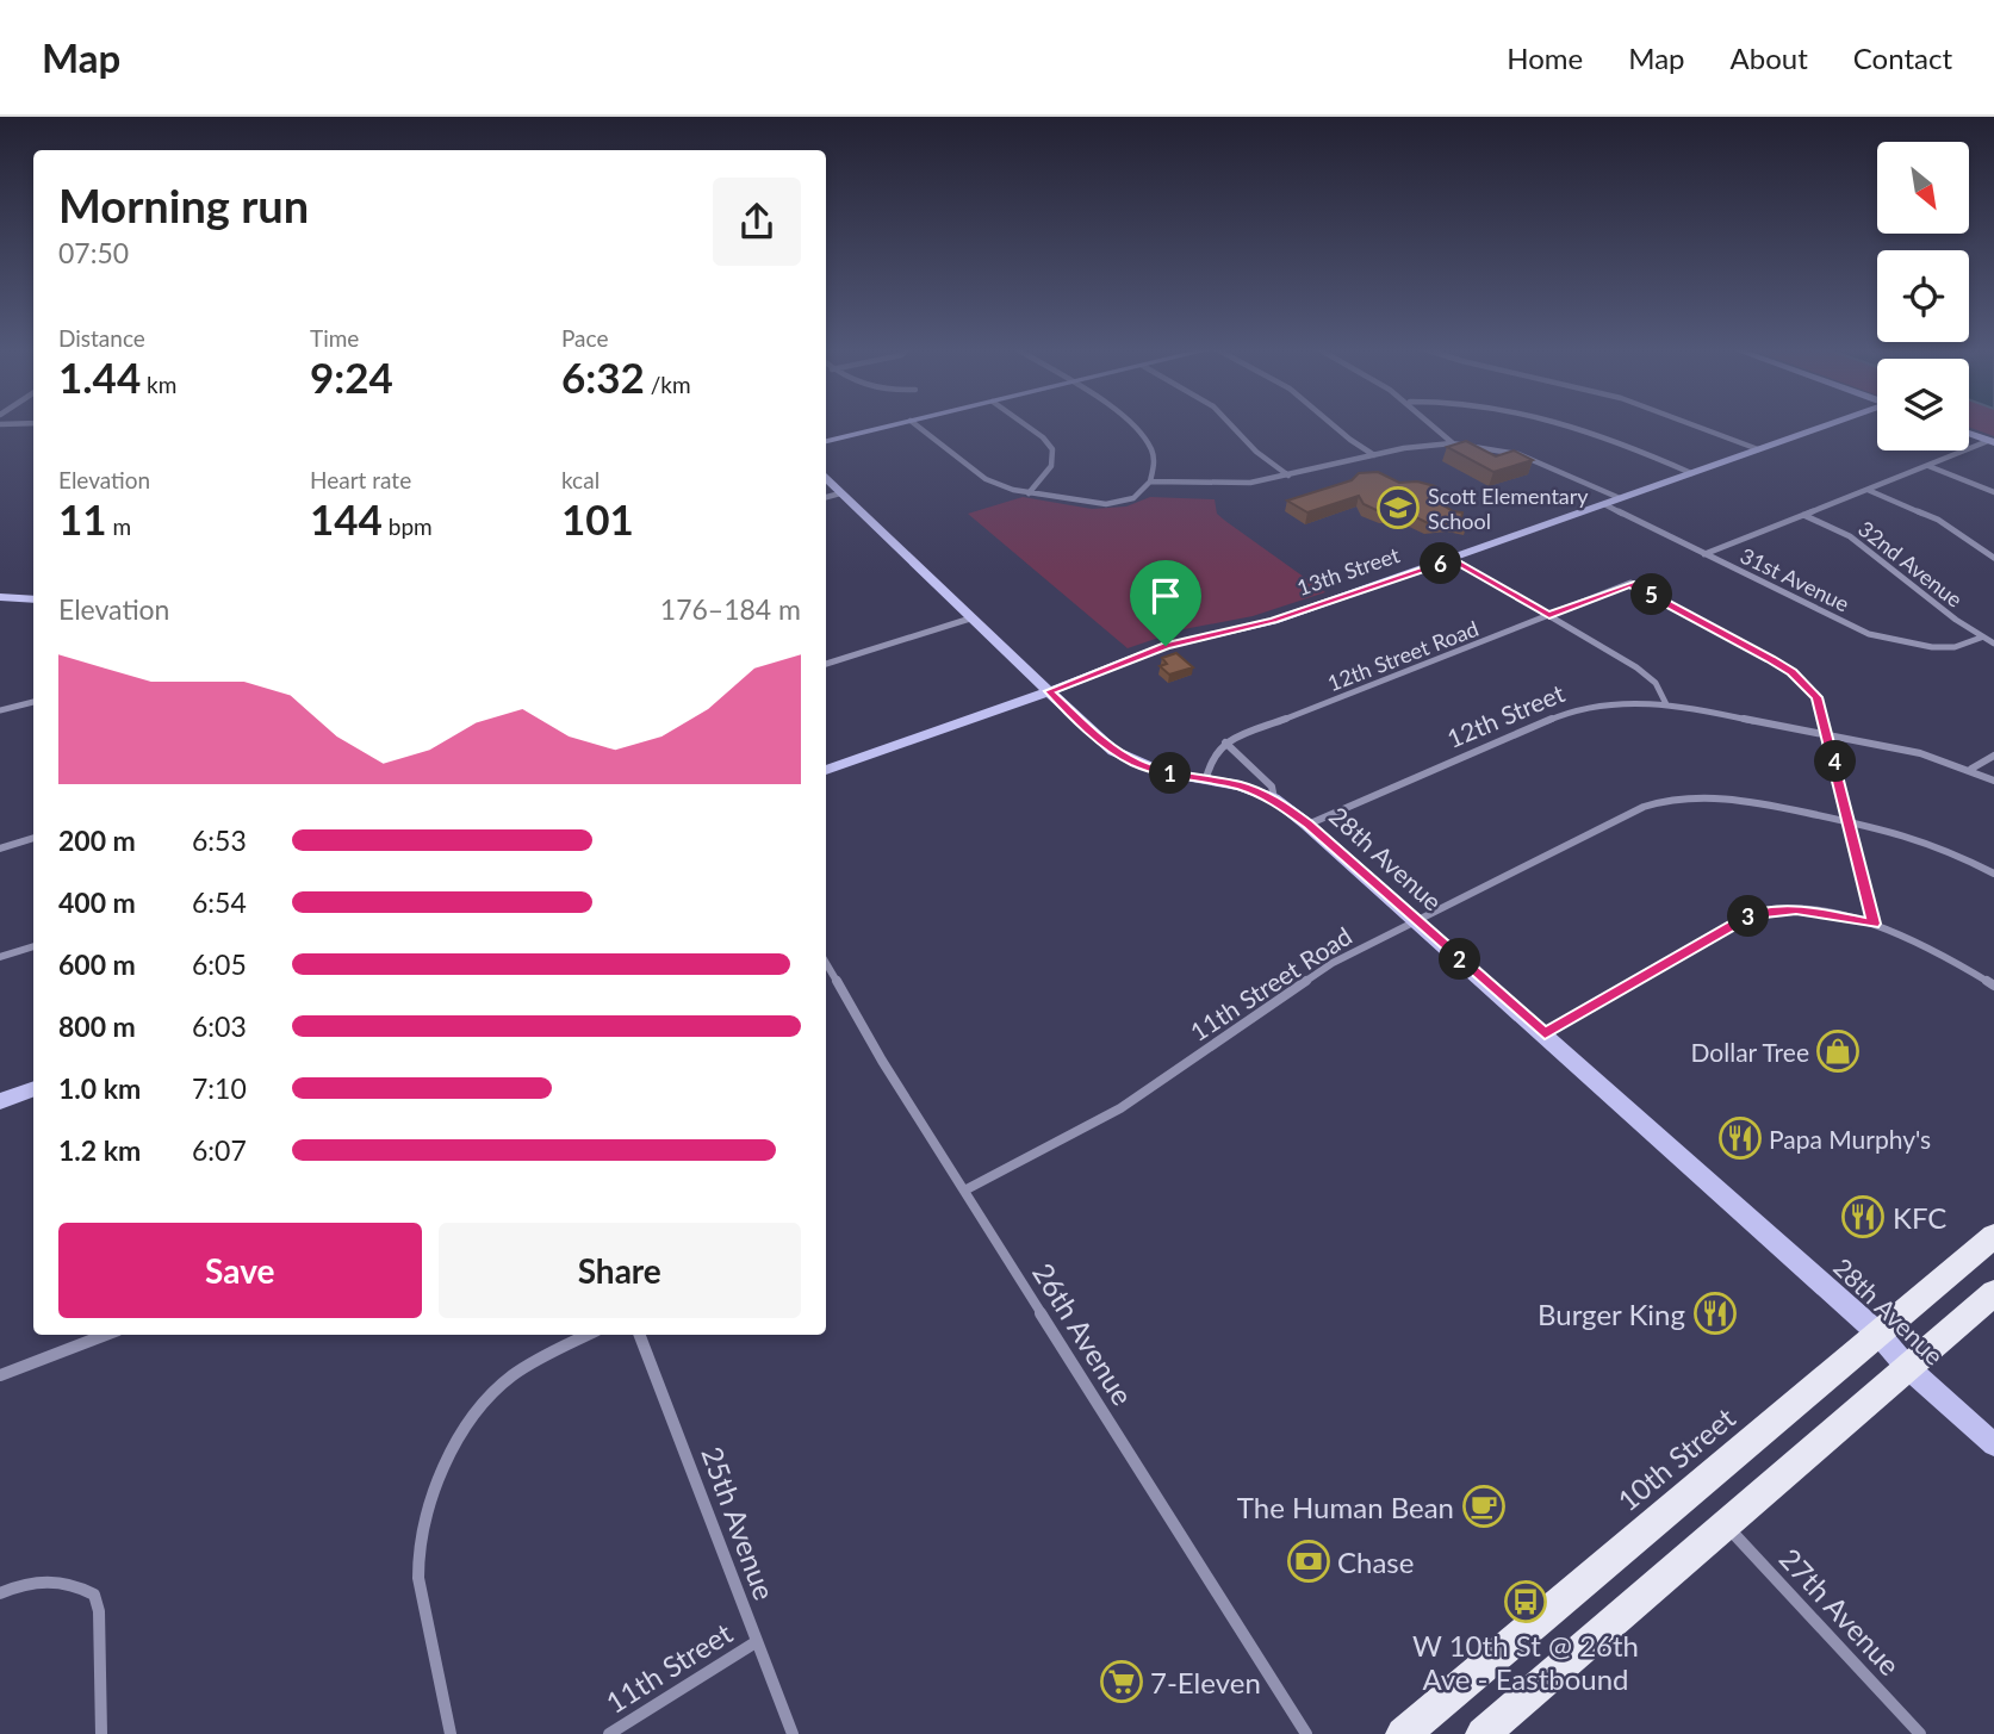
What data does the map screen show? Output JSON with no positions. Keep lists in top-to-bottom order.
{
  "streets": {
    "main road": ["10th Street"],
    "street": [
      "32nd Avenue",
      "13th Street",
      "31st Avenue",
      "12th Street Road",
      "12th Street",
      "28th Avenue",
      "11th Street Road",
      "26th Avenue",
      "25th Avenue",
      "27th Avenue",
      "11th Street"
    ]
  },
  "crossings": [
    ["32nd Avenue", "31st Avenue"],
    ["13th Street", "31st Avenue"],
    ["13th Street", "28th Avenue"],
    ["12th Street Road", "12th Street"],
    ["12th Street", "28th Avenue"],
    ["28th Avenue", "11th Street Road"],
    ["28th Avenue", "10th Street"],
    ["11th Street Road", "26th Avenue"],
    ["25th Avenue", "11th Street"]
  ],
  "places": {
    "school or university": ["Scott Elementary School"],
    "shop": ["Dollar Tree"],
    "restaurant": ["Papa Murphy's", "KFC", "Burger King"],
    "cafe": ["The Human Bean"],
    "bank": ["Chase"],
    "bus stop": ["W 10th St @ 26th Ave - Eastbound"],
    "supermarket": ["7-Eleven"]
  },
  "north": "bottom right",
  "page": {
    "header": "Map",
    "nav": [
      "Home",
      "Map",
      "About",
      "Contact"
    ],
    "heading": ["Morning run", "07:50"],
    "stats": [
      ["Distance", "1.44 km"],
      ["Time", "9:24"],
      ["Pace", "6:32 /km"],
      ["Elevation", "11 m"],
      ["Heart rate", "144 bpm"],
      ["kcal", "101"]
    ],
    "pins": [
      "6",
      "5",
      "4",
      "1",
      "3",
      "2"
    ],
    "chart": ["Elevation", "176–184 m"],
    "list": [
      {
        "name": "200 m",
        "note": "6:53"
      },
      {
        "name": "400 m",
        "note": "6:54"
      },
      {
        "name": "600 m",
        "note": "6:05"
      },
      {
        "name": "800 m",
        "note": "6:03"
      },
      {
        "name": "1.0 km",
        "note": "7:10"
      },
      {
        "name": "1.2 km",
        "note": "6:07"
      }
    ],
    "buttons": ["Save", "Share"]
  }
}
